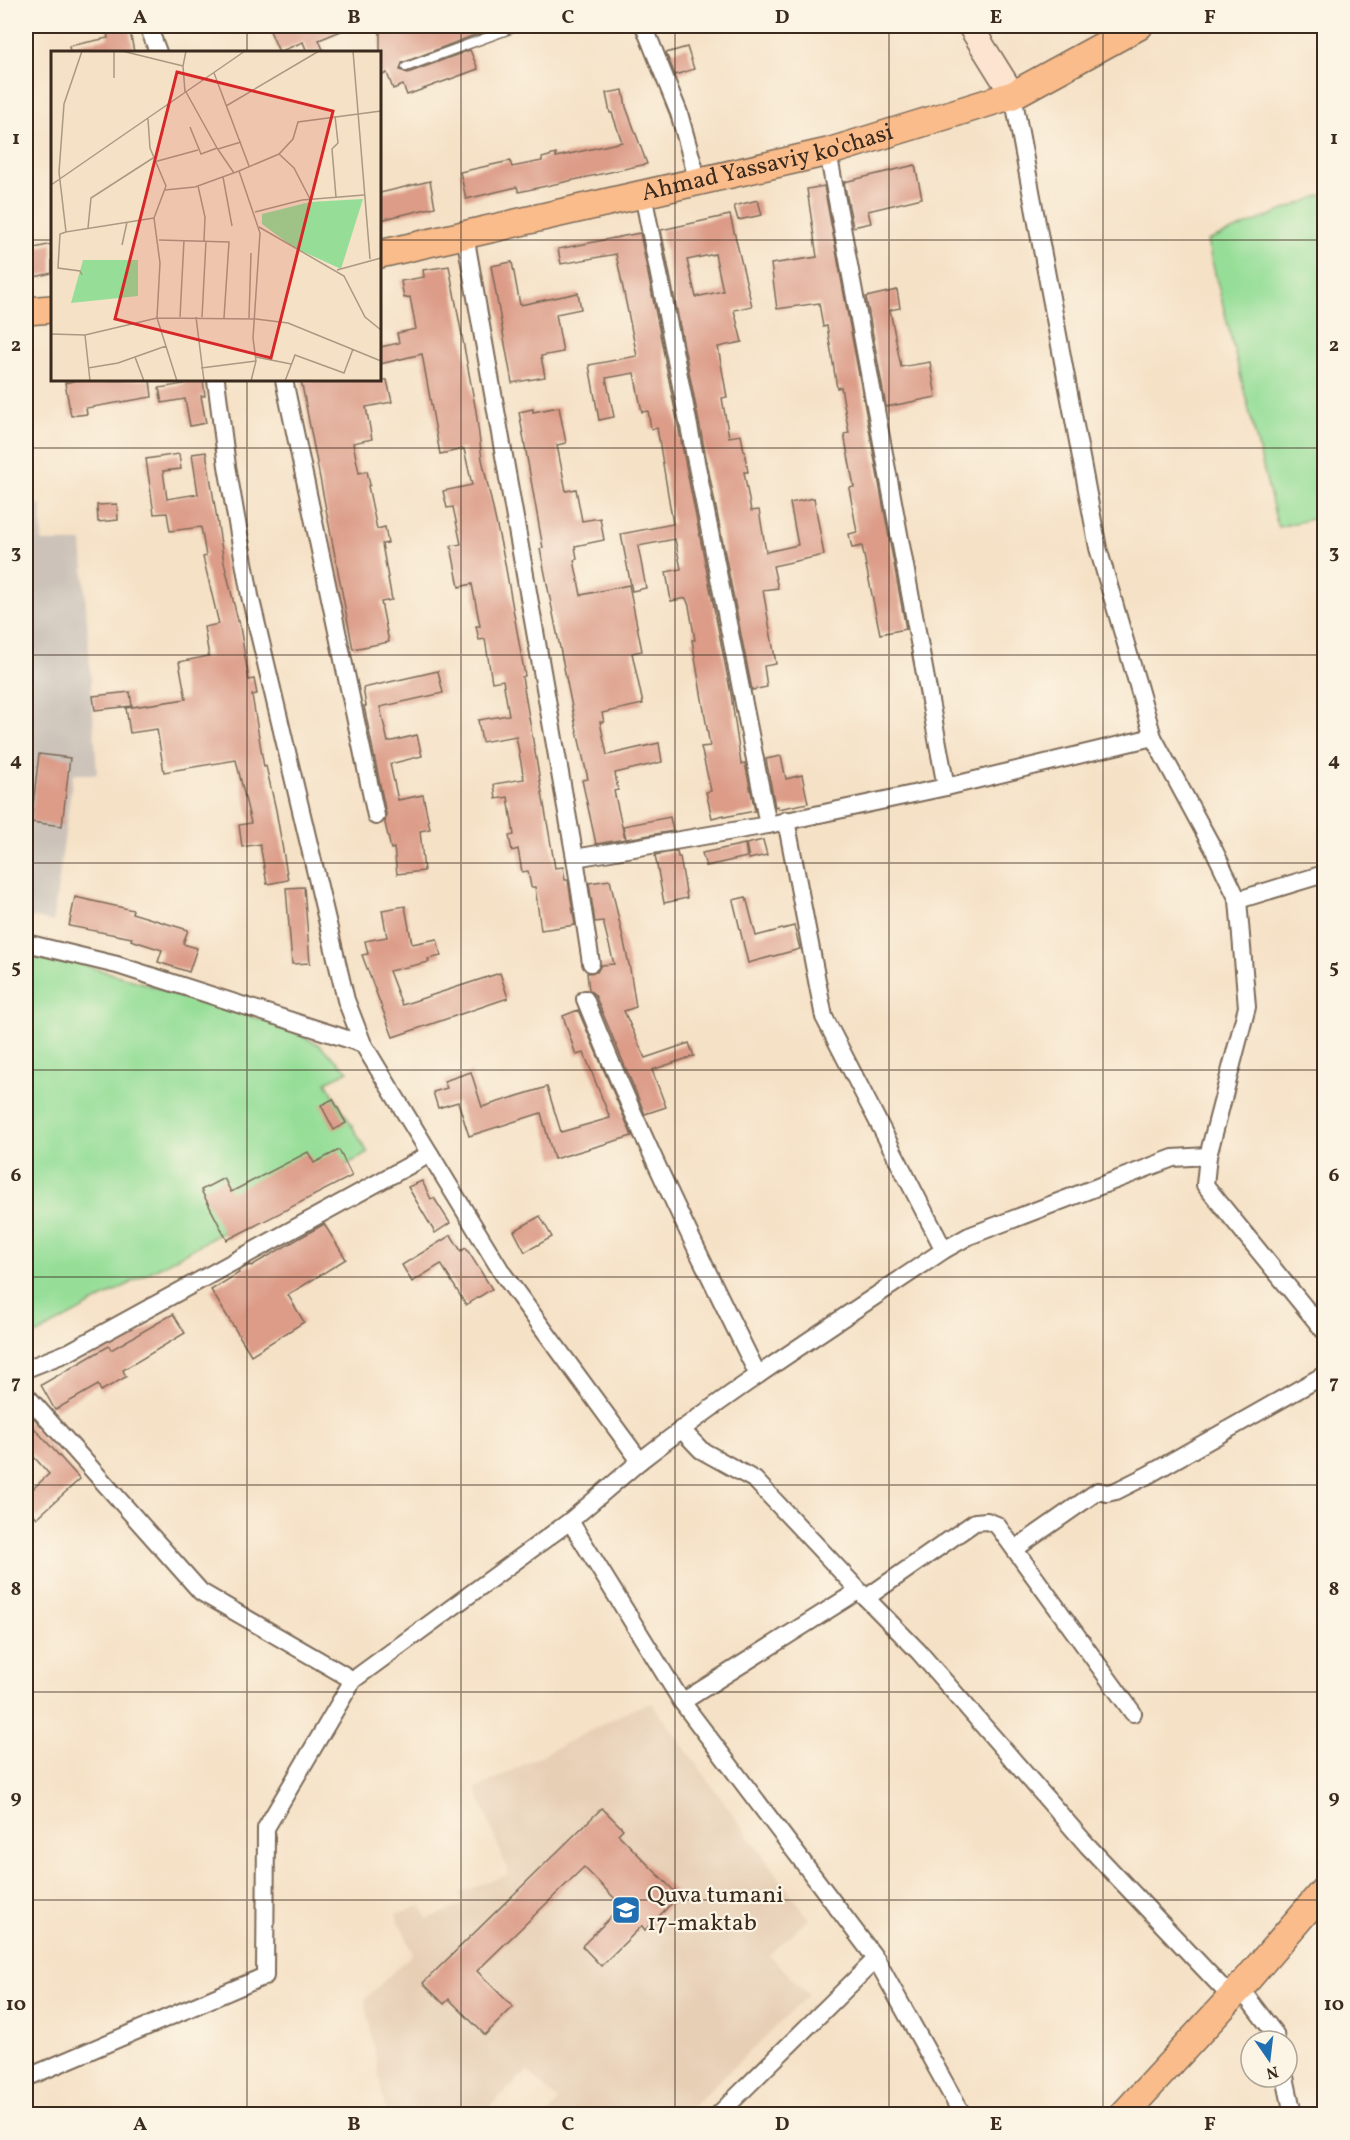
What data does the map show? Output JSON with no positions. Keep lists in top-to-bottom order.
{
  "streets": {
    "main road": ["Ahmad Yassaviy ko'chasi"]
  },
  "places": {
    "school or university": ["Quva tumani 17-maktab"]
  },
  "north": "bottom",
  "grid": {
    "columns": [
      "A",
      "B",
      "C",
      "D",
      "E",
      "F"
    ],
    "rows": [
      "1",
      "2",
      "3",
      "4",
      "5",
      "6",
      "7",
      "8",
      "9",
      "10"
    ]
  }
}
